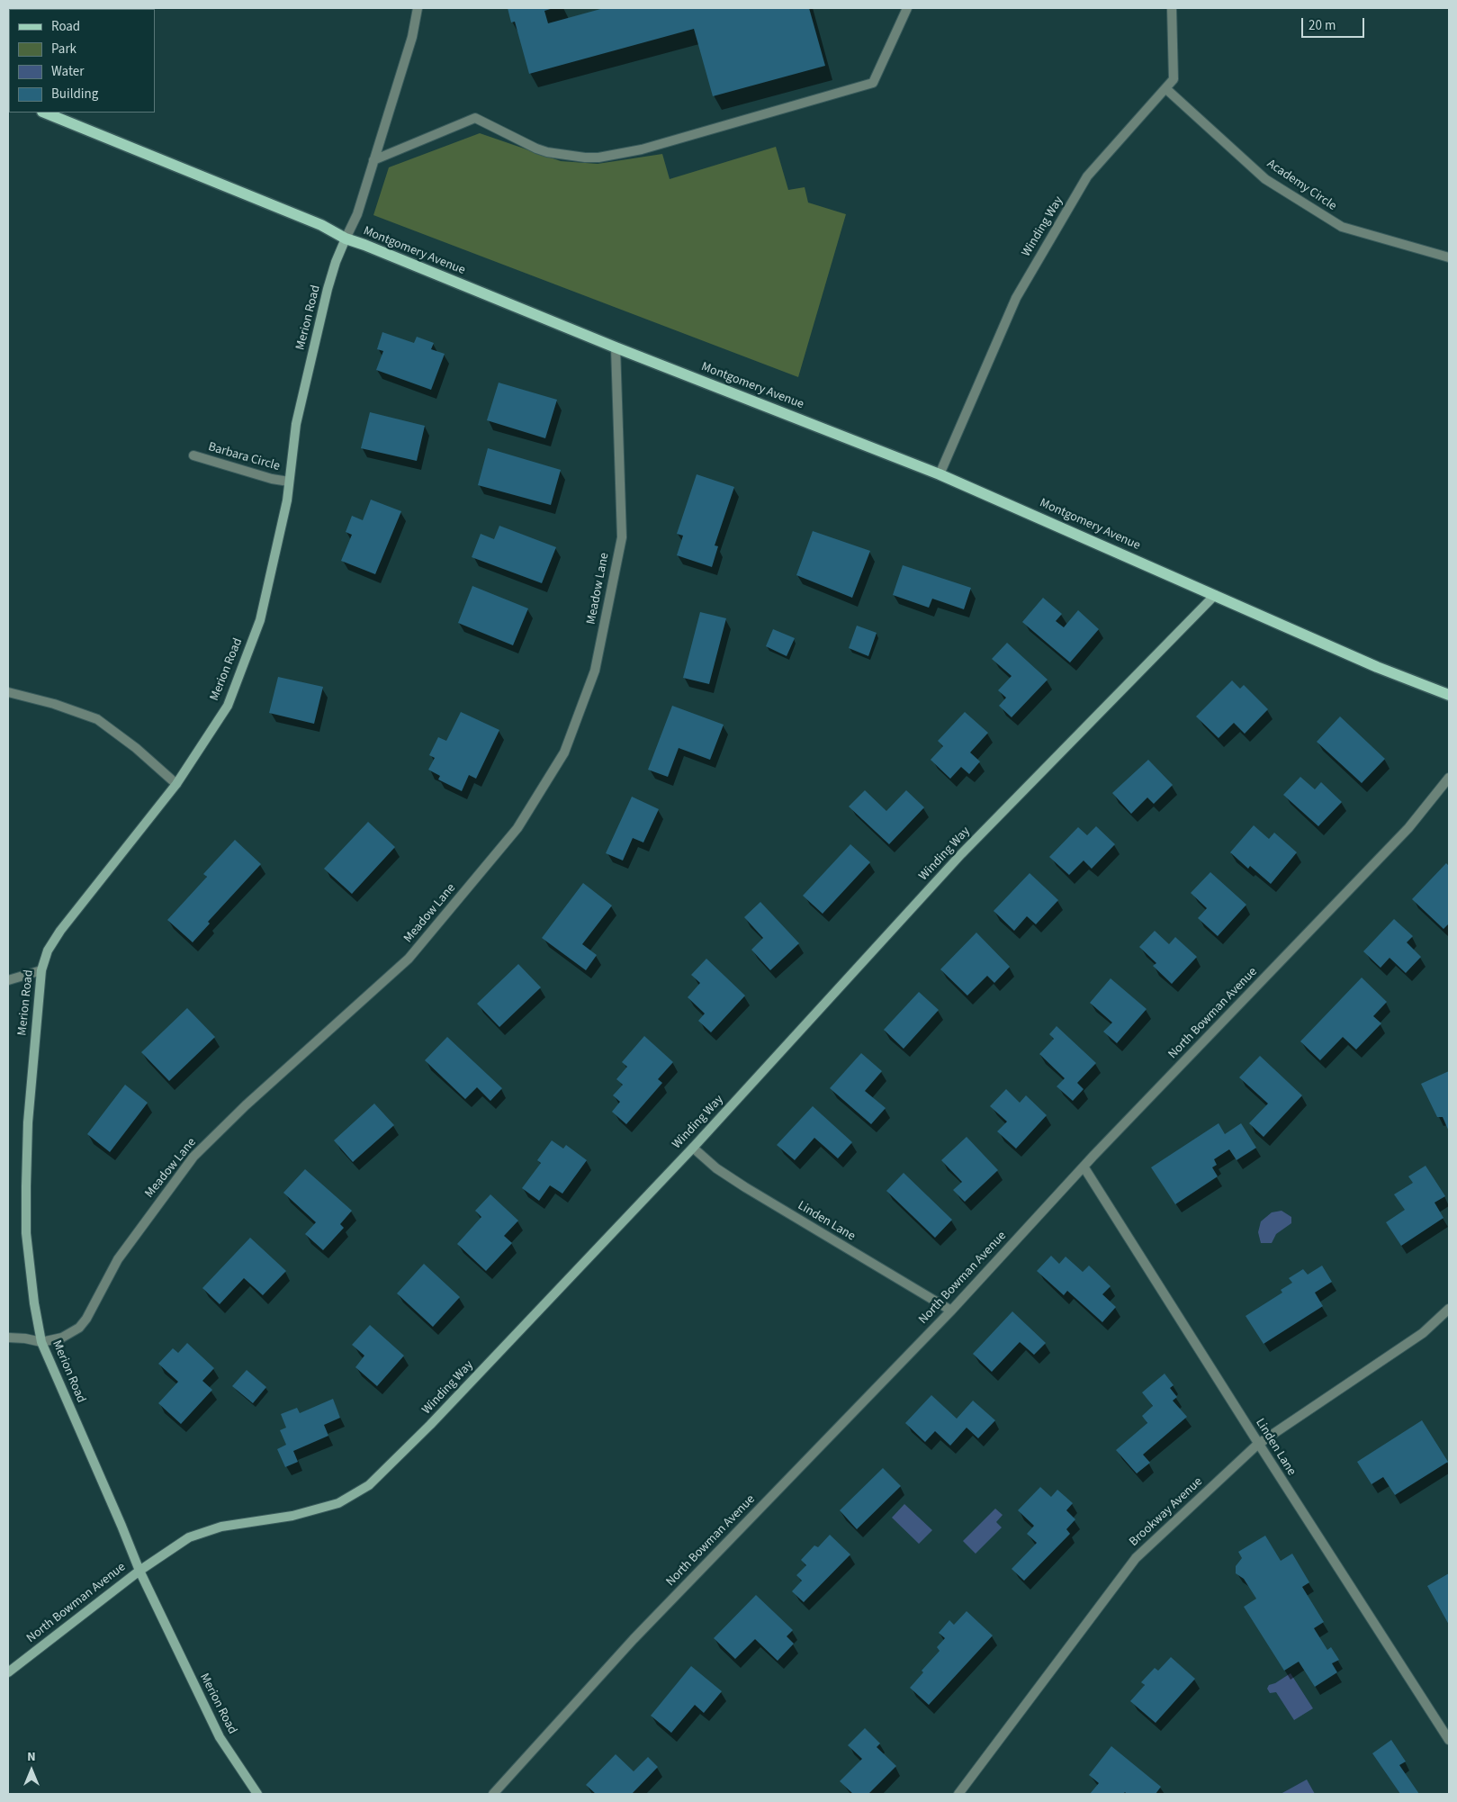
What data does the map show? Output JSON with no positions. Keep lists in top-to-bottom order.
{
  "streets": {
    "main road": ["Montgomery Avenue"],
    "street": [
      "Academy Circle",
      "Winding Way",
      "Merion Road",
      "Barbara Circle",
      "Meadow Lane",
      "North Bowman Avenue",
      "Linden Lane",
      "Brookway Avenue"
    ]
  },
  "crossings": [
    ["Academy Circle", "Winding Way"],
    ["Winding Way", "Montgomery Avenue"],
    ["Winding Way", "Merion Road"],
    ["Winding Way", "North Bowman Avenue"],
    ["Winding Way", "Linden Lane"],
    ["Montgomery Avenue", "Merion Road"],
    ["Montgomery Avenue", "Meadow Lane"],
    ["Merion Road", "Barbara Circle"],
    ["Merion Road", "Meadow Lane"],
    ["Merion Road", "North Bowman Avenue"],
    ["North Bowman Avenue", "Linden Lane"],
    ["Linden Lane", "Brookway Avenue"]
  ],
  "legend": [
    "Road",
    "Park",
    "Water",
    "Building"
  ],
  "scale_bar": "20 m",
  "north": "top"
}
